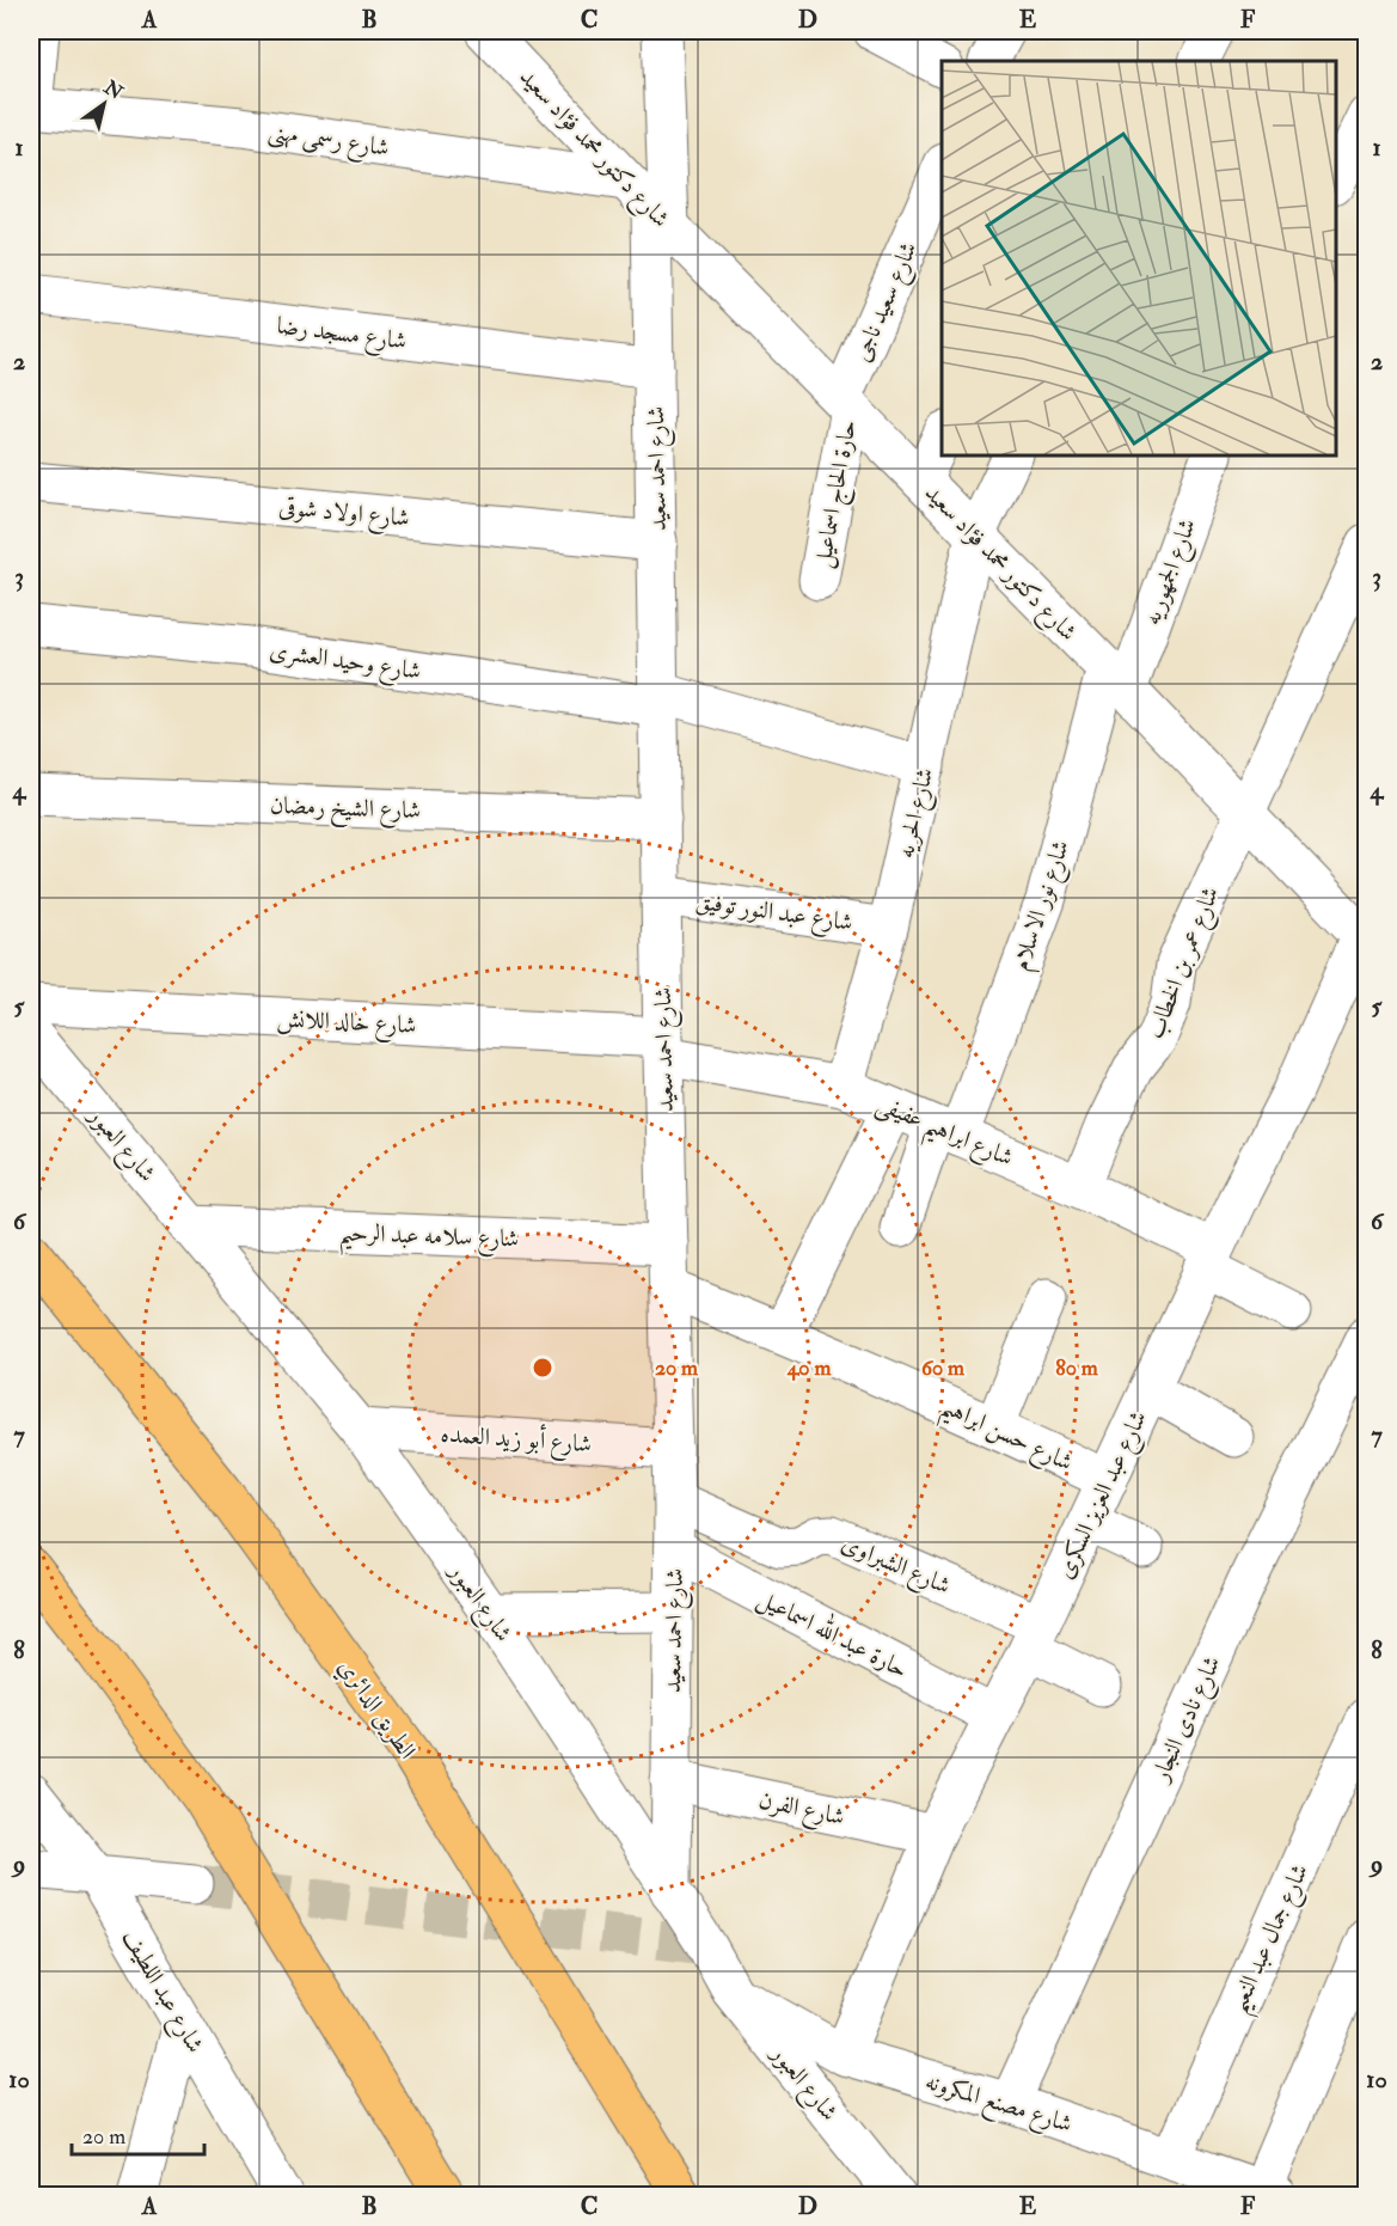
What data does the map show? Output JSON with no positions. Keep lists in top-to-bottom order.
{
  "streets": {
    "highway": ["الطريق الدائري"],
    "street": [
      "شارع رسمى مهنى",
      "شارع دكتور محمد فؤاد سعيد",
      "شارع سعيد ناجى",
      "شارع مسجد رضا",
      "شارع احمد سعيد",
      "حارة الحاج اسماعيل",
      "شارع اولاد شوقى",
      "شارع الجمهوريه",
      "شارع وحيد العشرى",
      "شارع الشيخ رمضان",
      "شارع الحريه",
      "شارع نور الاسلام",
      "شارع عبد النور توفيق",
      "شارع عمر بن الخطاب",
      "شارع خالد اللانش",
      "شارع ابراهيم عفيفى",
      "شارع العبور",
      "شارع سلامه عبد الرحيم",
      "شارع حسن ابراهيم",
      "شارع أبو زيد العمده",
      "شارع عبد العزيز السكرى",
      "شارع الشبراوى",
      "حارة عبد الله اسماعيل",
      "شارع نادى النجار",
      "شارع الفرن",
      "شارع جمال عبد النعيم",
      "شارع عبد اللطيف",
      "شارع مصنع المكرونه"
    ]
  },
  "crossings": [
    ["شارع رسمى مهنى", "شارع دكتور محمد فؤاد سعيد"],
    ["شارع رسمى مهنى", "شارع احمد سعيد"],
    ["شارع دكتور محمد فؤاد سعيد", "شارع سعيد ناجى"],
    ["شارع دكتور محمد فؤاد سعيد", "شارع احمد سعيد"],
    ["شارع دكتور محمد فؤاد سعيد", "حارة الحاج اسماعيل"],
    ["شارع دكتور محمد فؤاد سعيد", "شارع الجمهوريه"],
    ["شارع دكتور محمد فؤاد سعيد", "شارع الحريه"],
    ["شارع دكتور محمد فؤاد سعيد", "شارع نور الاسلام"],
    ["شارع دكتور محمد فؤاد سعيد", "شارع عمر بن الخطاب"],
    ["شارع دكتور محمد فؤاد سعيد", "شارع عبد العزيز السكرى"],
    ["شارع سعيد ناجى", "حارة الحاج اسماعيل"],
    ["شارع مسجد رضا", "شارع احمد سعيد"],
    ["شارع احمد سعيد", "شارع اولاد شوقى"],
    ["شارع احمد سعيد", "شارع وحيد العشرى"],
    ["شارع احمد سعيد", "شارع الشيخ رمضان"],
    ["شارع احمد سعيد", "شارع عبد النور توفيق"],
    ["شارع احمد سعيد", "شارع خالد اللانش"],
    ["شارع احمد سعيد", "شارع ابراهيم عفيفى"],
    ["شارع احمد سعيد", "شارع العبور"],
    ["شارع احمد سعيد", "شارع سلامه عبد الرحيم"],
    ["شارع احمد سعيد", "شارع حسن ابراهيم"],
    ["شارع احمد سعيد", "شارع أبو زيد العمده"],
    ["شارع احمد سعيد", "شارع الشبراوى"],
    ["شارع احمد سعيد", "حارة عبد الله اسماعيل"],
    ["شارع احمد سعيد", "شارع الفرن"],
    ["شارع الجمهوريه", "شارع نور الاسلام"],
    ["شارع وحيد العشرى", "شارع الحريه"],
    ["شارع الحريه", "شارع عبد النور توفيق"],
    ["شارع الحريه", "شارع ابراهيم عفيفى"],
    ["شارع نور الاسلام", "شارع ابراهيم عفيفى"],
    ["شارع عمر بن الخطاب", "شارع ابراهيم عفيفى"],
    ["شارع خالد اللانش", "شارع ابراهيم عفيفى"],
    ["شارع ابراهيم عفيفى", "شارع عبد العزيز السكرى"],
    ["شارع العبور", "شارع سلامه عبد الرحيم"],
    ["شارع العبور", "شارع أبو زيد العمده"],
    ["شارع العبور", "شارع مصنع المكرونه"],
    ["شارع حسن ابراهيم", "شارع عبد العزيز السكرى"],
    ["شارع عبد العزيز السكرى", "شارع الشبراوى"],
    ["شارع عبد العزيز السكرى", "حارة عبد الله اسماعيل"],
    ["شارع عبد العزيز السكرى", "شارع الفرن"],
    ["شارع عبد العزيز السكرى", "شارع مصنع المكرونه"],
    ["شارع نادى النجار", "شارع مصنع المكرونه"],
    ["شارع جمال عبد النعيم", "شارع مصنع المكرونه"]
  ],
  "scale_bar": "20 m",
  "north": "top right",
  "grid": {
    "columns": [
      "A",
      "B",
      "C",
      "D",
      "E",
      "F"
    ],
    "rows": [
      "1",
      "2",
      "3",
      "4",
      "5",
      "6",
      "7",
      "8",
      "9",
      "10"
    ]
  },
  "rings": [
    "20 m",
    "40 m",
    "60 m",
    "80 m"
  ]
}
